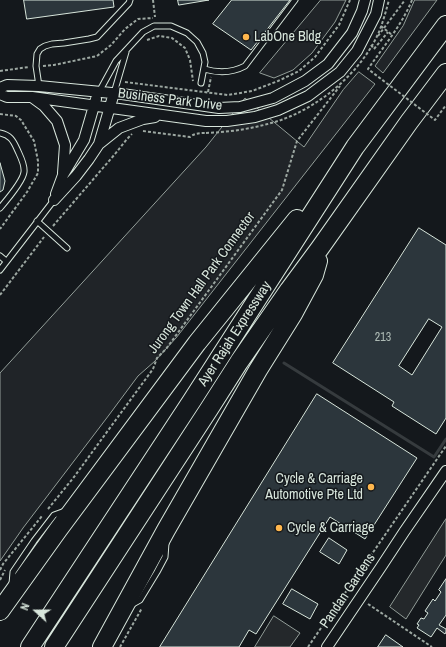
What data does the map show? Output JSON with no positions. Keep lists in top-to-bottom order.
{
  "streets": {
    "highway": ["Ayer Rajah Expressway"],
    "street": ["Business Park Drive", "Pandan Gardens"],
    "path": ["Jurong Town Hall Park Connector"]
  },
  "places": ["LabOne Bldg", "Cycle & Carriage Automotive Pte Ltd", "Cycle & Carriage"],
  "house_numbers": ["213"],
  "north": "left"
}
